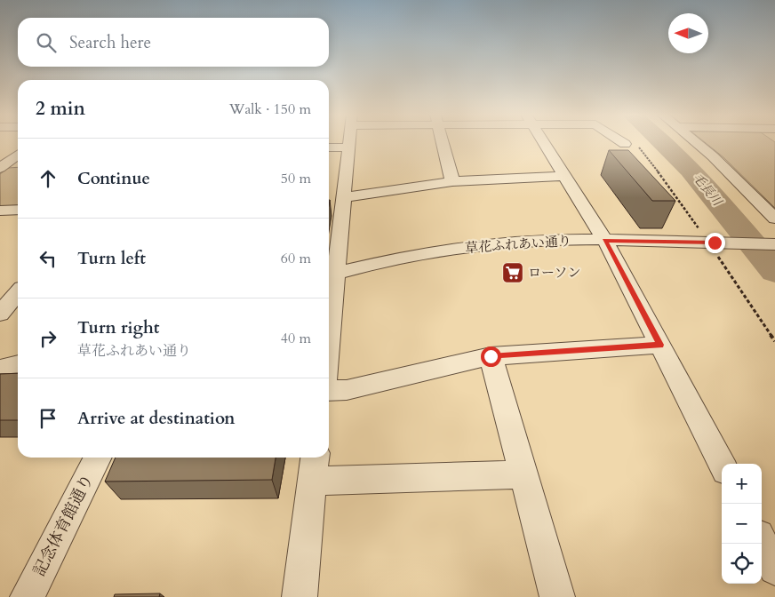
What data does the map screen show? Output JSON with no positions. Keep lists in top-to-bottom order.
{
  "streets": {
    "street": ["草花ふれあい通り", "記念体育館通り"]
  },
  "water": ["毛長川"],
  "places": {
    "supermarket": ["ローソン"]
  },
  "north": "left",
  "page": {
    "search": "Search here",
    "heading": ["2 min", "Walk · 150 m"],
    "list": [
      ["Continue", "50 m"],
      ["Turn left", "60 m"],
      ["Turn right", "草花ふれあい通り", "40 m"],
      "Arrive at destination"
    ],
    "map_buttons": ["+", "−"]
  }
}
